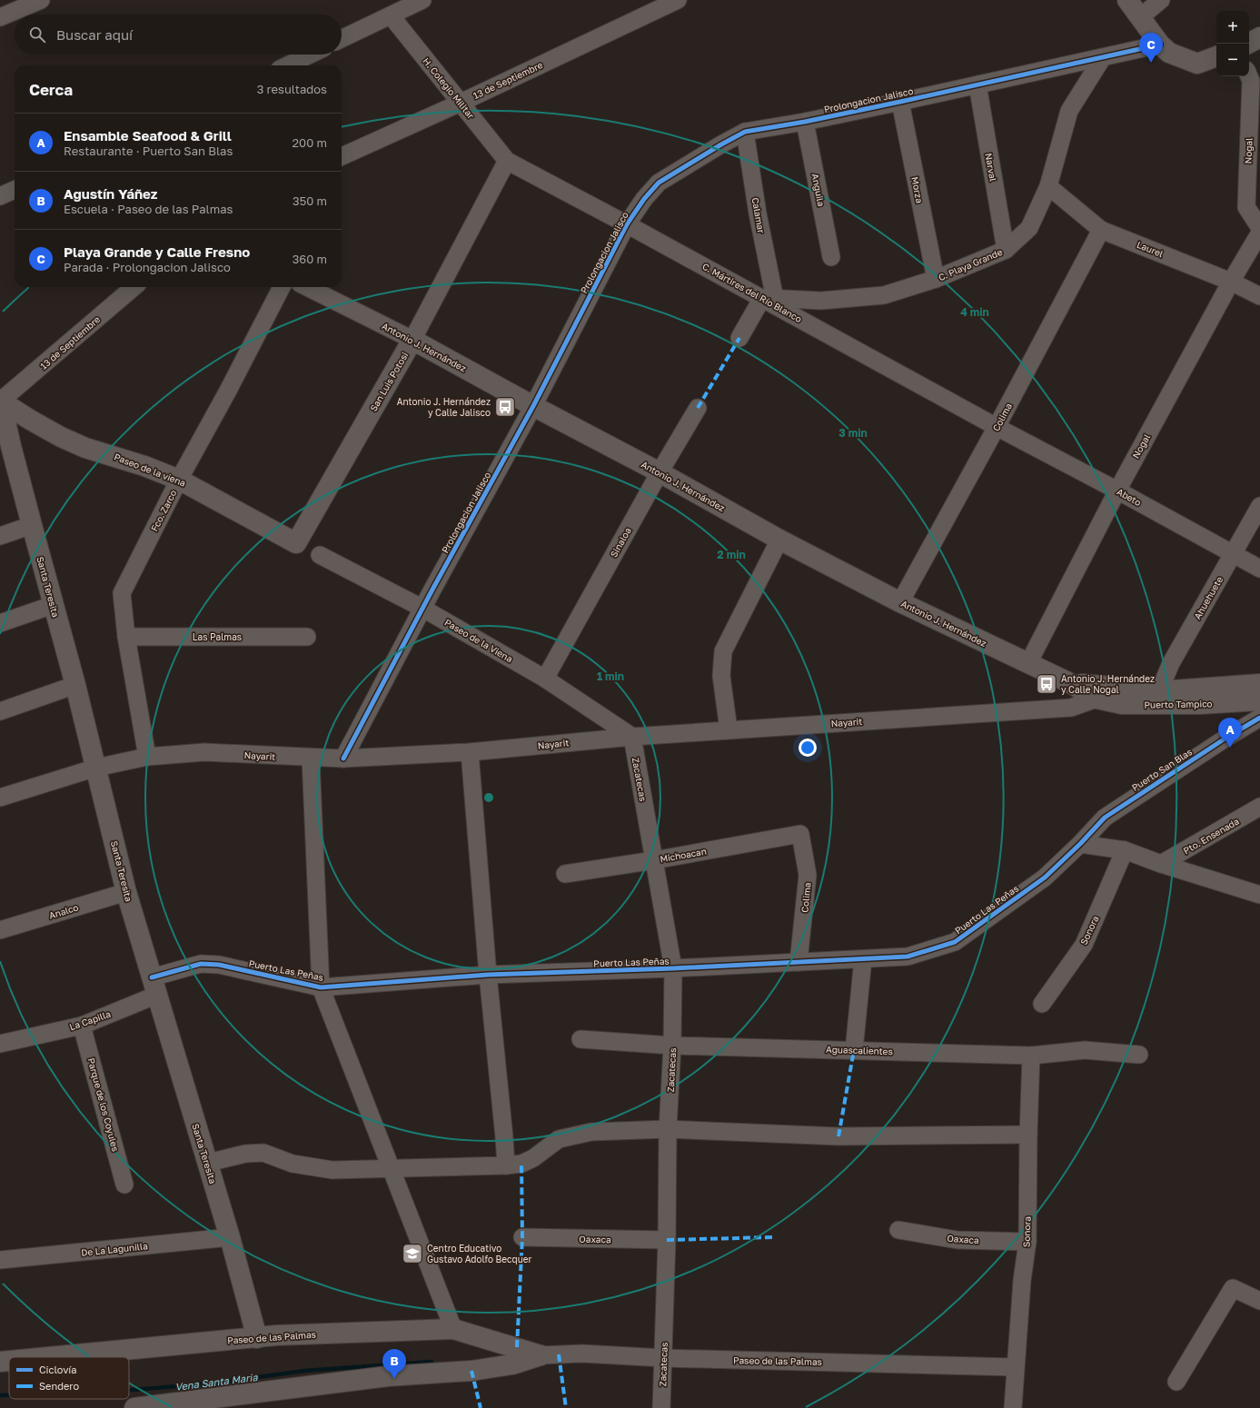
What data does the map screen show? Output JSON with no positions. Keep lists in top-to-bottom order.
{
  "streets": {
    "street": [
      "13 de Septiembre",
      "H. Colegio Militar",
      "Prolongacion Jalisco",
      "Nogal",
      "Narval",
      "Anguila",
      "Morza",
      "Calamar",
      "Laurel",
      "C. Playa Grande",
      "C. Mártires del Río Blanco",
      "Antonio J. Hernández",
      "San Luis Potosi",
      "Colima",
      "Paseo de la viena",
      "Abeto",
      "Fco. Zarco",
      "Sinaloa",
      "Santa Teresita",
      "Ahuehuete",
      "Las Palmas",
      "Paseo de la Viena",
      "Puerto Tampico",
      "Nayarit",
      "Puerto San Blas",
      "Zacatecas",
      "Pto. Ensenada",
      "Michoacan",
      "Puerto Las Peñas",
      "Analco",
      "Sonora",
      "La Capilla",
      "Aguascalientes",
      "Parque de los Coyules",
      "Oaxaca",
      "De La Lagunilla",
      "Paseo de las Palmas"
    ]
  },
  "crossings": [
    ["13 de Septiembre", "H. Colegio Militar"],
    ["13 de Septiembre", "Paseo de la viena"],
    ["13 de Septiembre", "Santa Teresita"],
    ["H. Colegio Militar", "C. Mártires del Río Blanco"],
    ["H. Colegio Militar", "San Luis Potosi"],
    ["Prolongacion Jalisco", "Narval"],
    ["Prolongacion Jalisco", "Anguila"],
    ["Prolongacion Jalisco", "Morza"],
    ["Prolongacion Jalisco", "Calamar"],
    ["Prolongacion Jalisco", "C. Playa Grande"],
    ["Prolongacion Jalisco", "C. Mártires del Río Blanco"],
    ["Prolongacion Jalisco", "Antonio J. Hernández"],
    ["Prolongacion Jalisco", "Paseo de la Viena"],
    ["Prolongacion Jalisco", "Nayarit"],
    ["Nogal", "Laurel"],
    ["Nogal", "Antonio J. Hernández"],
    ["Nogal", "Abeto"],
    ["Narval", "C. Playa Grande"],
    ["Morza", "C. Playa Grande"],
    ["Calamar", "C. Playa Grande"],
    ["Calamar", "C. Mártires del Río Blanco"],
    ["Laurel", "C. Playa Grande"],
    ["Laurel", "Colima"],
    ["C. Playa Grande", "C. Mártires del Río Blanco"],
    ["C. Mártires del Río Blanco", "San Luis Potosi"],
    ["C. Mártires del Río Blanco", "Colima"],
    ["C. Mártires del Río Blanco", "Abeto"],
    ["Antonio J. Hernández", "San Luis Potosi"],
    ["Antonio J. Hernández", "Colima"],
    ["Antonio J. Hernández", "Sinaloa"],
    ["Antonio J. Hernández", "Puerto Tampico"],
    ["Antonio J. Hernández", "Nayarit"],
    ["San Luis Potosi", "Paseo de la viena"],
    ["Colima", "Abeto"],
    ["Colima", "Michoacan"],
    ["Colima", "Puerto Las Peñas"],
    ["Paseo de la viena", "Fco. Zarco"],
    ["Paseo de la viena", "Santa Teresita"],
    ["Abeto", "Ahuehuete"],
    ["Fco. Zarco", "Las Palmas"],
    ["Fco. Zarco", "Nayarit"],
    ["Sinaloa", "Paseo de la Viena"],
    ["Santa Teresita", "Nayarit"],
    ["Santa Teresita", "Puerto Las Peñas"],
    ["Santa Teresita", "Analco"],
    ["Santa Teresita", "La Capilla"],
    ["Santa Teresita", "De La Lagunilla"],
    ["Santa Teresita", "Paseo de las Palmas"],
    ["Ahuehuete", "Puerto Tampico"],
    ["Paseo de la Viena", "Nayarit"],
    ["Paseo de la Viena", "Zacatecas"],
    ["Puerto Tampico", "Nayarit"],
    ["Nayarit", "Zacatecas"],
    ["Puerto San Blas", "Puerto Las Peñas"],
    ["Zacatecas", "Michoacan"],
    ["Zacatecas", "Puerto Las Peñas"],
    ["Zacatecas", "Aguascalientes"],
    ["Zacatecas", "Oaxaca"],
    ["Zacatecas", "Paseo de las Palmas"],
    ["Puerto Las Peñas", "La Capilla"],
    ["Sonora", "Aguascalientes"],
    ["Sonora", "Oaxaca"],
    ["Sonora", "Paseo de las Palmas"],
    ["La Capilla", "Parque de los Coyules"]
  ],
  "water": ["Vena Santa Maria"],
  "places": {
    "bus stop": ["Antonio J. Hernández y Calle Jalisco", "Antonio J. Hernández y Calle Nogal"],
    "school or university": ["Centro Educativo Gustavo Adolfo Becquer"]
  },
  "legend": ["Ciclovía", "Sendero"],
  "page": {
    "map_buttons": ["+", "−"],
    "search": "Buscar aquí",
    "pins": ["C", "A", "B"],
    "heading": ["Cerca", "3 resultados"],
    "list": [
      {
        "mark": "A",
        "name": "Ensamble Seafood & Grill",
        "note": "Restaurante · Puerto San Blas",
        "value": "200 m"
      },
      {
        "mark": "B",
        "name": "Agustín Yáñez",
        "note": "Escuela · Paseo de las Palmas",
        "value": "350 m"
      },
      {
        "mark": "C",
        "name": "Playa Grande y Calle Fresno",
        "note": "Parada · Prolongacion Jalisco",
        "value": "360 m"
      }
    ]
  },
  "rings": [
    "4 min",
    "3 min",
    "2 min",
    "1 min"
  ]
}
